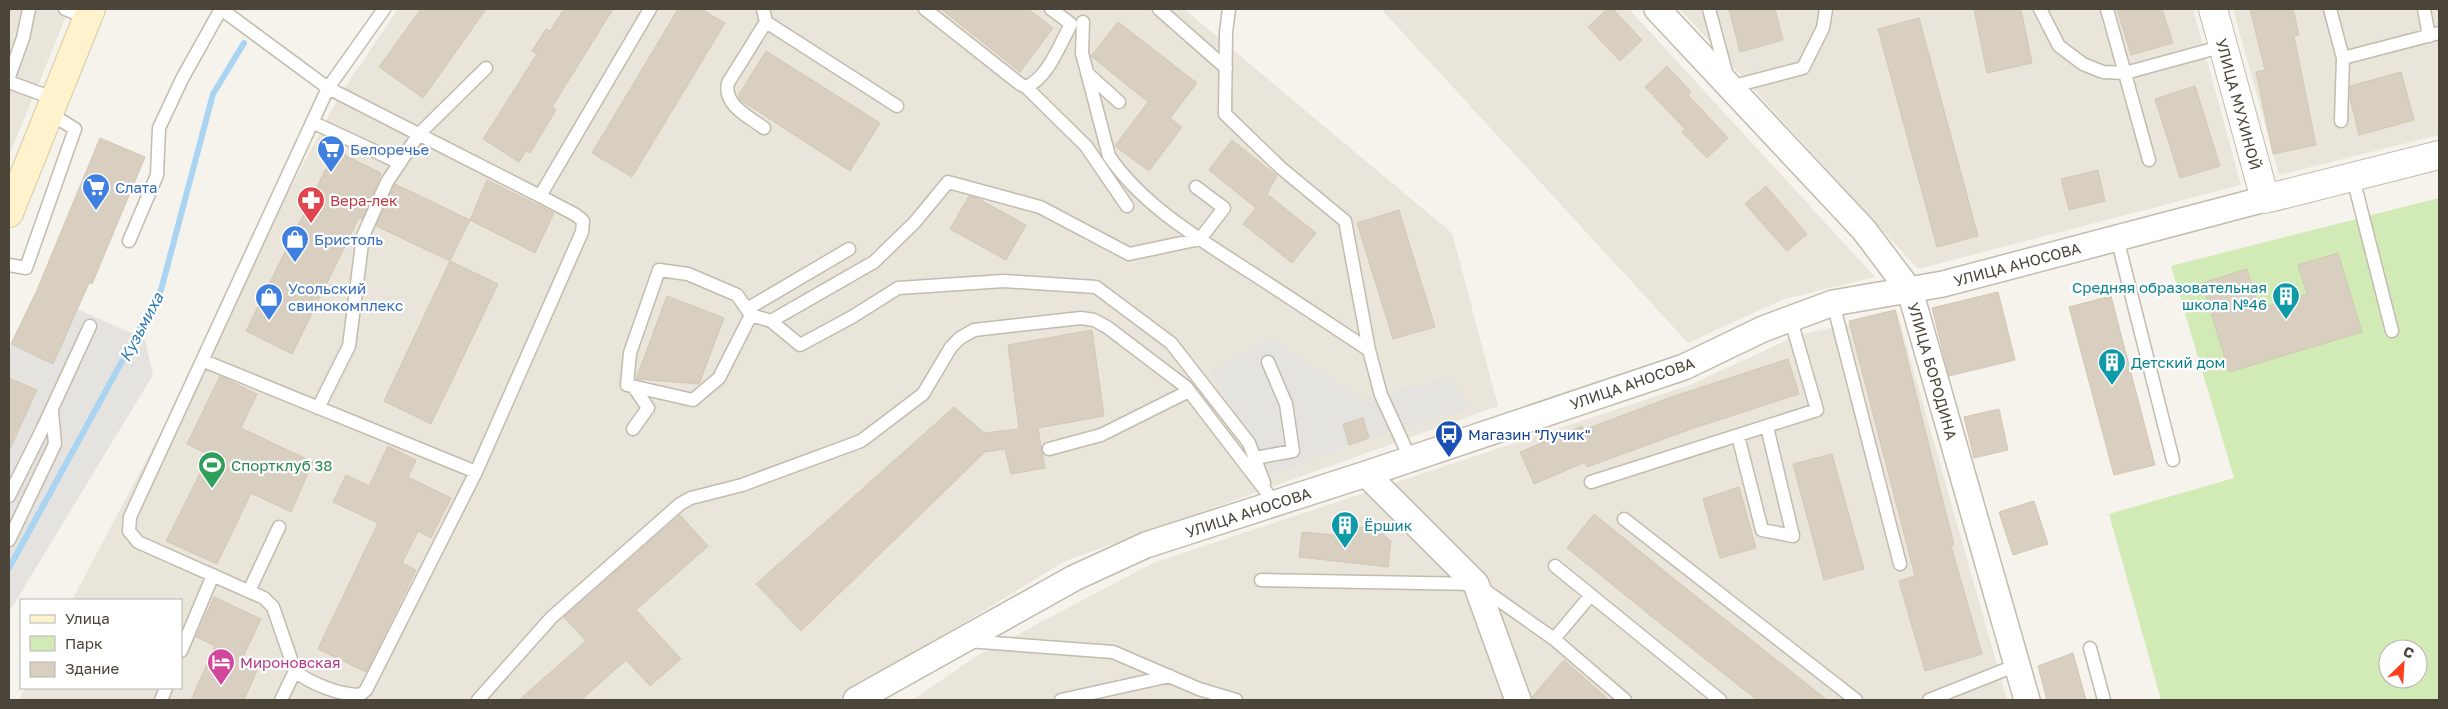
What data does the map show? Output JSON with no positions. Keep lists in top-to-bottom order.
{
  "streets": {
    "street": ["УЛИЦА МУХИНОЙ", "УЛИЦА АНОСОВА", "УЛИЦА БОРОДИНА"]
  },
  "crossings": [
    ["УЛИЦА МУХИНОЙ", "УЛИЦА АНОСОВА"],
    ["УЛИЦА АНОСОВА", "УЛИЦА БОРОДИНА"]
  ],
  "water": ["Кузьмиха"],
  "places": {
    "supermarket": ["Белоречье", "Слата"],
    "pharmacy": ["Вера-лек"],
    "shop": ["Бристоль", "Усольский свинокомплекс"],
    "building": ["Средняя образовательная школа №46", "Детский дом", "Ёршик"],
    "bus stop": ["Магазин \"Лучик\""],
    "sports": ["Спортклуб 38"],
    "hotel": ["Мироновская"]
  },
  "legend": ["Улица", "Парк", "Здание"],
  "north": "top right"
}
